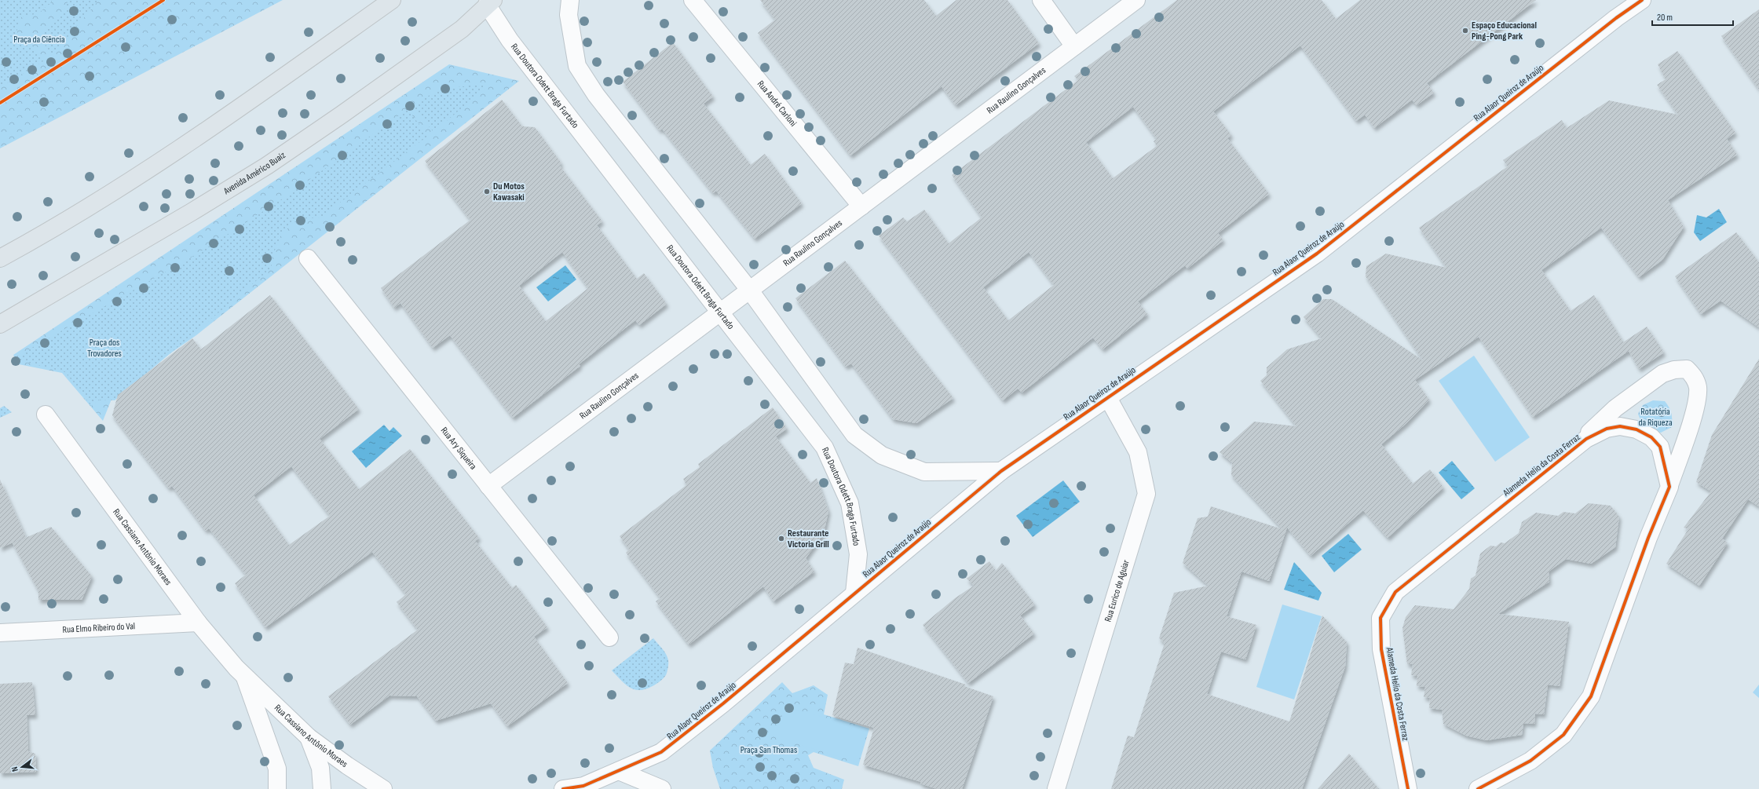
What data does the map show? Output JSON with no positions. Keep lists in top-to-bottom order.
{
  "streets": {
    "main road": ["Avenida Américo Buaiz"],
    "street": [
      "Rua Doutora Odett Braga Furtado",
      "Rua Raulino Gonçalves",
      "Rua Alaor Queiroz de Araújo",
      "Rua André Carloni",
      "Rua Ary Siqueira",
      "Alameda Helio da Costa Ferraz",
      "Rua Cassiano Antônio Moraes",
      "Rua Eurico de Aguiar",
      "Rua Elmo Ribeiro do Val"
    ]
  },
  "crossings": [
    ["Rua Doutora Odett Braga Furtado", "Rua Raulino Gonçalves"],
    ["Rua Doutora Odett Braga Furtado", "Rua Alaor Queiroz de Araújo"],
    ["Rua Doutora Odett Braga Furtado", "Avenida Américo Buaiz"],
    ["Rua Raulino Gonçalves", "Rua André Carloni"],
    ["Rua Raulino Gonçalves", "Rua Ary Siqueira"],
    ["Rua Alaor Queiroz de Araújo", "Rua Eurico de Aguiar"],
    ["Rua Cassiano Antônio Moraes", "Rua Elmo Ribeiro do Val"]
  ],
  "parks": [
    "Praça da Ciência",
    "Praça dos Trovadores",
    "Rotatória da Riqueza",
    "Praça San Thomas"
  ],
  "places": ["Espaço Educacional Ping-Pong Park", "Du Motos Kawasaki", "Restaurante Victoria Grill"],
  "scale_bar": "20 m",
  "north": "left"
}
